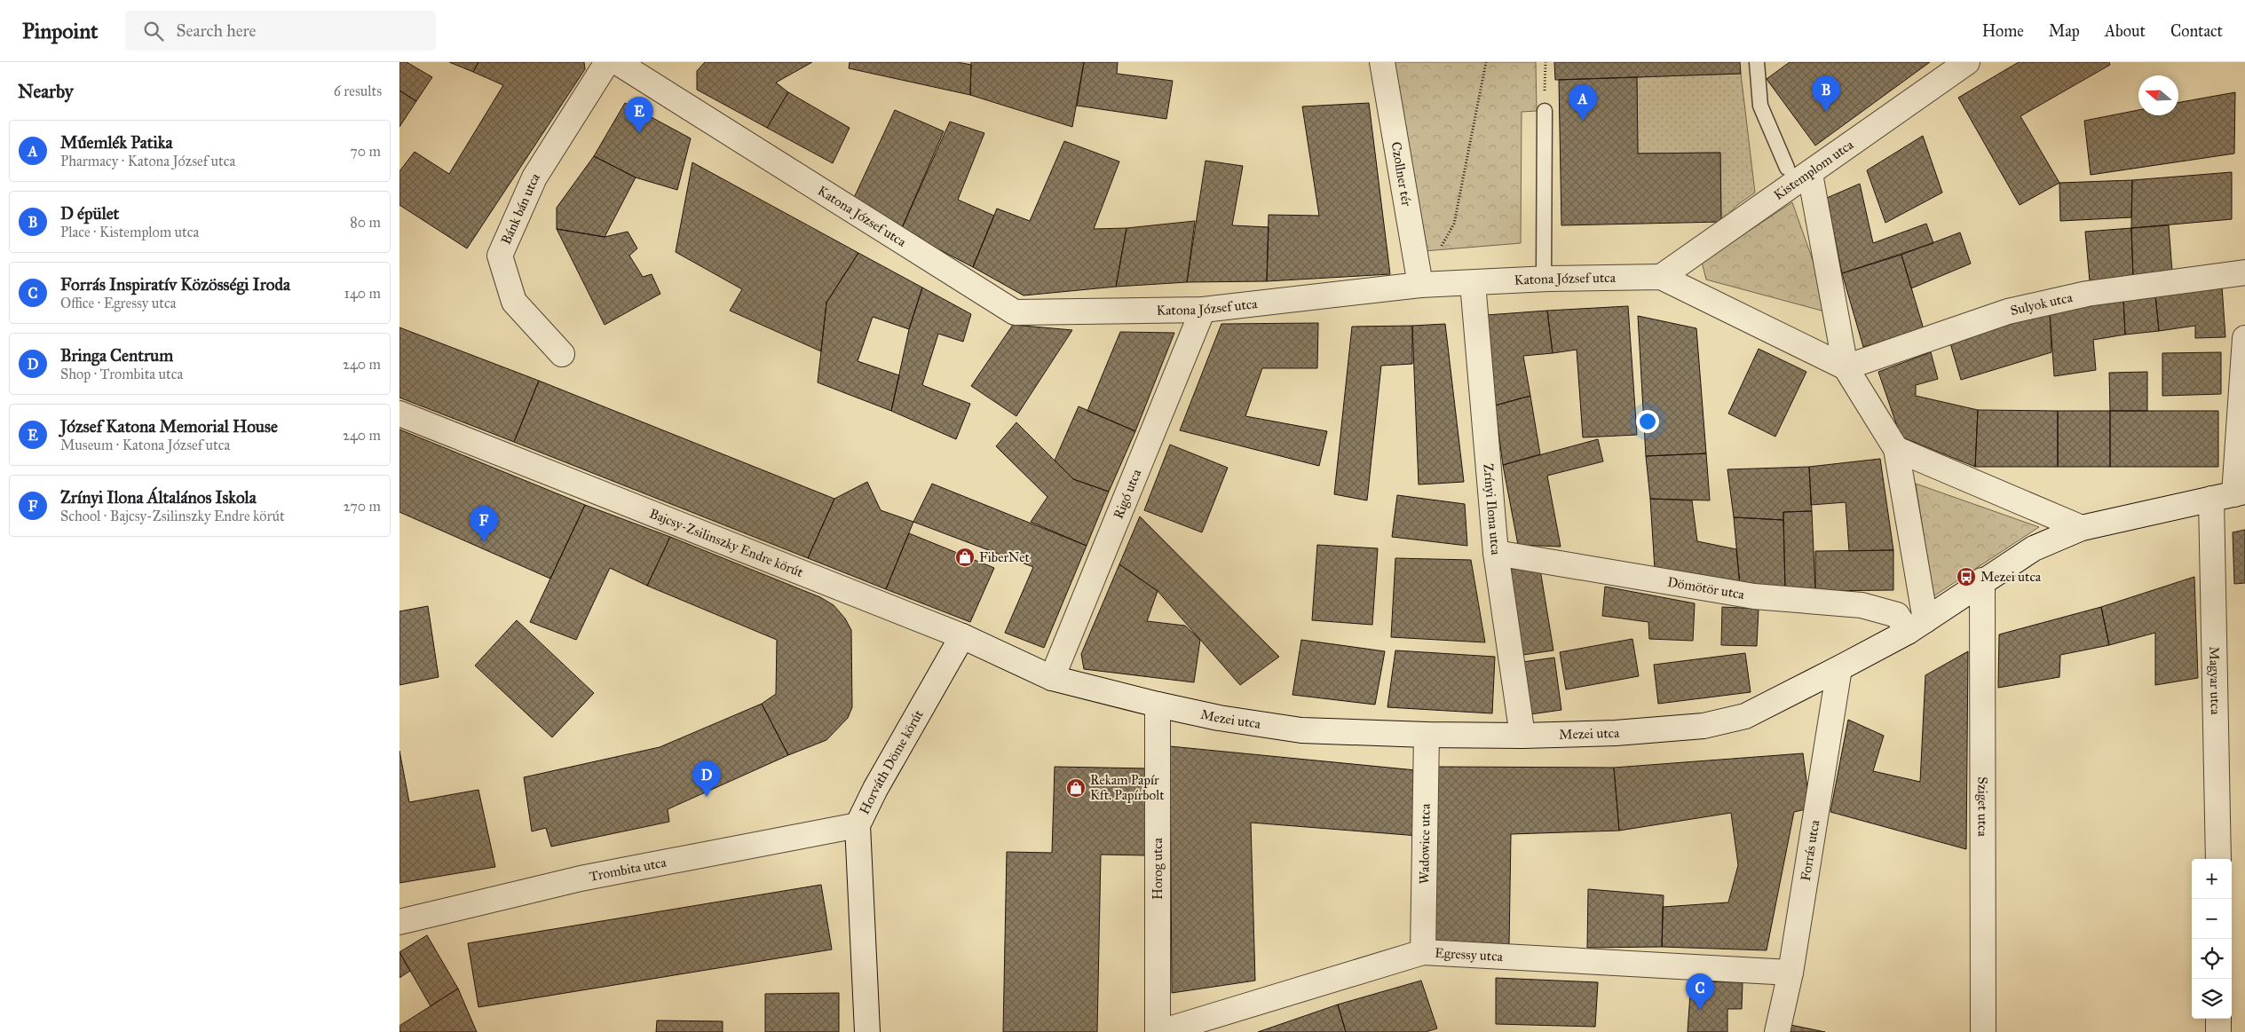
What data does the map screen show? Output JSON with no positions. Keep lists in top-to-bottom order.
{
  "streets": {
    "street": [
      "Kistemplom utca",
      "Czollner tér",
      "Bánk bán utca",
      "Katona József utca",
      "Sulyok utca",
      "Rigó utca",
      "Zrínyi Ilona utca",
      "Bajcsy-Zsilinszky Endre körút",
      "Dömötör utca",
      "Magyar utca",
      "Mezei utca",
      "Horváth Döme körút",
      "Sziget utca",
      "Wadowice utca",
      "Forrás utca",
      "Trombita utca",
      "Horog utca",
      "Egressy utca"
    ]
  },
  "crossings": [
    ["Kistemplom utca", "Katona József utca"],
    ["Czollner tér", "Katona József utca"],
    ["Katona József utca", "Sulyok utca"],
    ["Katona József utca", "Rigó utca"],
    ["Katona József utca", "Zrínyi Ilona utca"],
    ["Rigó utca", "Bajcsy-Zsilinszky Endre körút"],
    ["Rigó utca", "Mezei utca"],
    ["Zrínyi Ilona utca", "Dömötör utca"],
    ["Zrínyi Ilona utca", "Mezei utca"],
    ["Bajcsy-Zsilinszky Endre körút", "Mezei utca"],
    ["Bajcsy-Zsilinszky Endre körút", "Horváth Döme körút"],
    ["Dömötör utca", "Mezei utca"],
    ["Magyar utca", "Mezei utca"],
    ["Mezei utca", "Sziget utca"],
    ["Mezei utca", "Wadowice utca"],
    ["Mezei utca", "Forrás utca"],
    ["Mezei utca", "Horog utca"],
    ["Horváth Döme körút", "Trombita utca"],
    ["Wadowice utca", "Egressy utca"],
    ["Forrás utca", "Egressy utca"],
    ["Horog utca", "Egressy utca"]
  ],
  "places": {
    "shop": ["FiberNet", "Rekam Papír Kft. Papírbolt"],
    "bus stop": ["Mezei utca"]
  },
  "north": "left",
  "page": {
    "header": "Pinpoint",
    "search": "Search here",
    "nav": [
      "Home",
      "Map",
      "About",
      "Contact"
    ],
    "heading": ["Nearby", "6 results"],
    "pins": [
      "B",
      "A",
      "E",
      "F",
      "D",
      "C"
    ],
    "list": [
      {
        "mark": "A",
        "name": "Műemlék Patika",
        "note": "Pharmacy · Katona József utca",
        "value": "70 m"
      },
      {
        "mark": "B",
        "name": "D épület",
        "note": "Place · Kistemplom utca",
        "value": "80 m"
      },
      {
        "mark": "C",
        "name": "Forrás Inspiratív Közösségi Iroda",
        "note": "Office · Egressy utca",
        "value": "140 m"
      },
      {
        "mark": "D",
        "name": "Bringa Centrum",
        "note": "Shop · Trombita utca",
        "value": "240 m"
      },
      {
        "mark": "E",
        "name": "József Katona Memorial House",
        "note": "Museum · Katona József utca",
        "value": "240 m"
      },
      {
        "mark": "F",
        "name": "Zrínyi Ilona Általános Iskola",
        "note": "School · Bajcsy-Zsilinszky Endre körút",
        "value": "270 m"
      }
    ],
    "map_buttons": ["+", "−"]
  }
}
